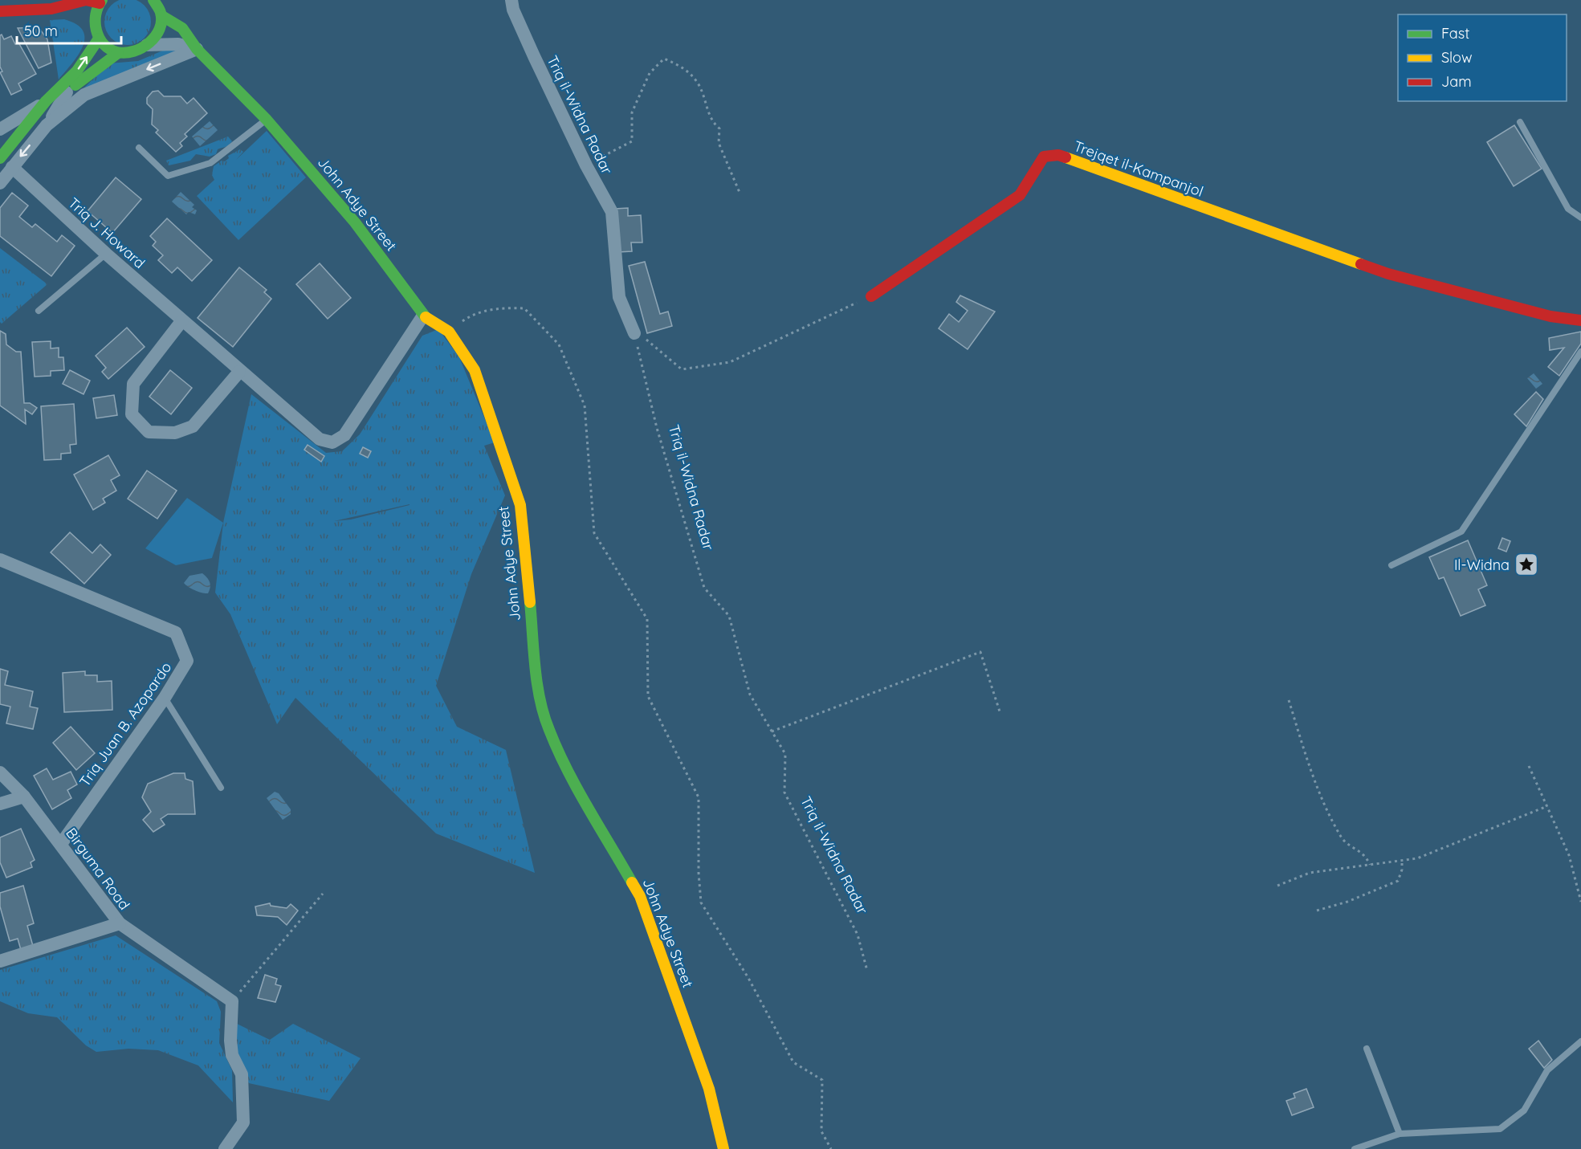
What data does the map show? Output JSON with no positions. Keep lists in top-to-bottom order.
{
  "streets": {
    "street": [
      "Triq il-Widna Radar",
      "Trejqet il-Kampanjol",
      "John Adye Street",
      "Triq J. Howard",
      "Triq Juan B. Azopardo",
      "Birguma Road"
    ]
  },
  "crossings": [
    ["John Adye Street", "Triq J. Howard"],
    ["Triq Juan B. Azopardo", "Birguma Road"]
  ],
  "places": {
    "place": ["Il-Widna"]
  },
  "legend": ["Fast", "Slow", "Jam"],
  "scale_bar": "50 m"
}
